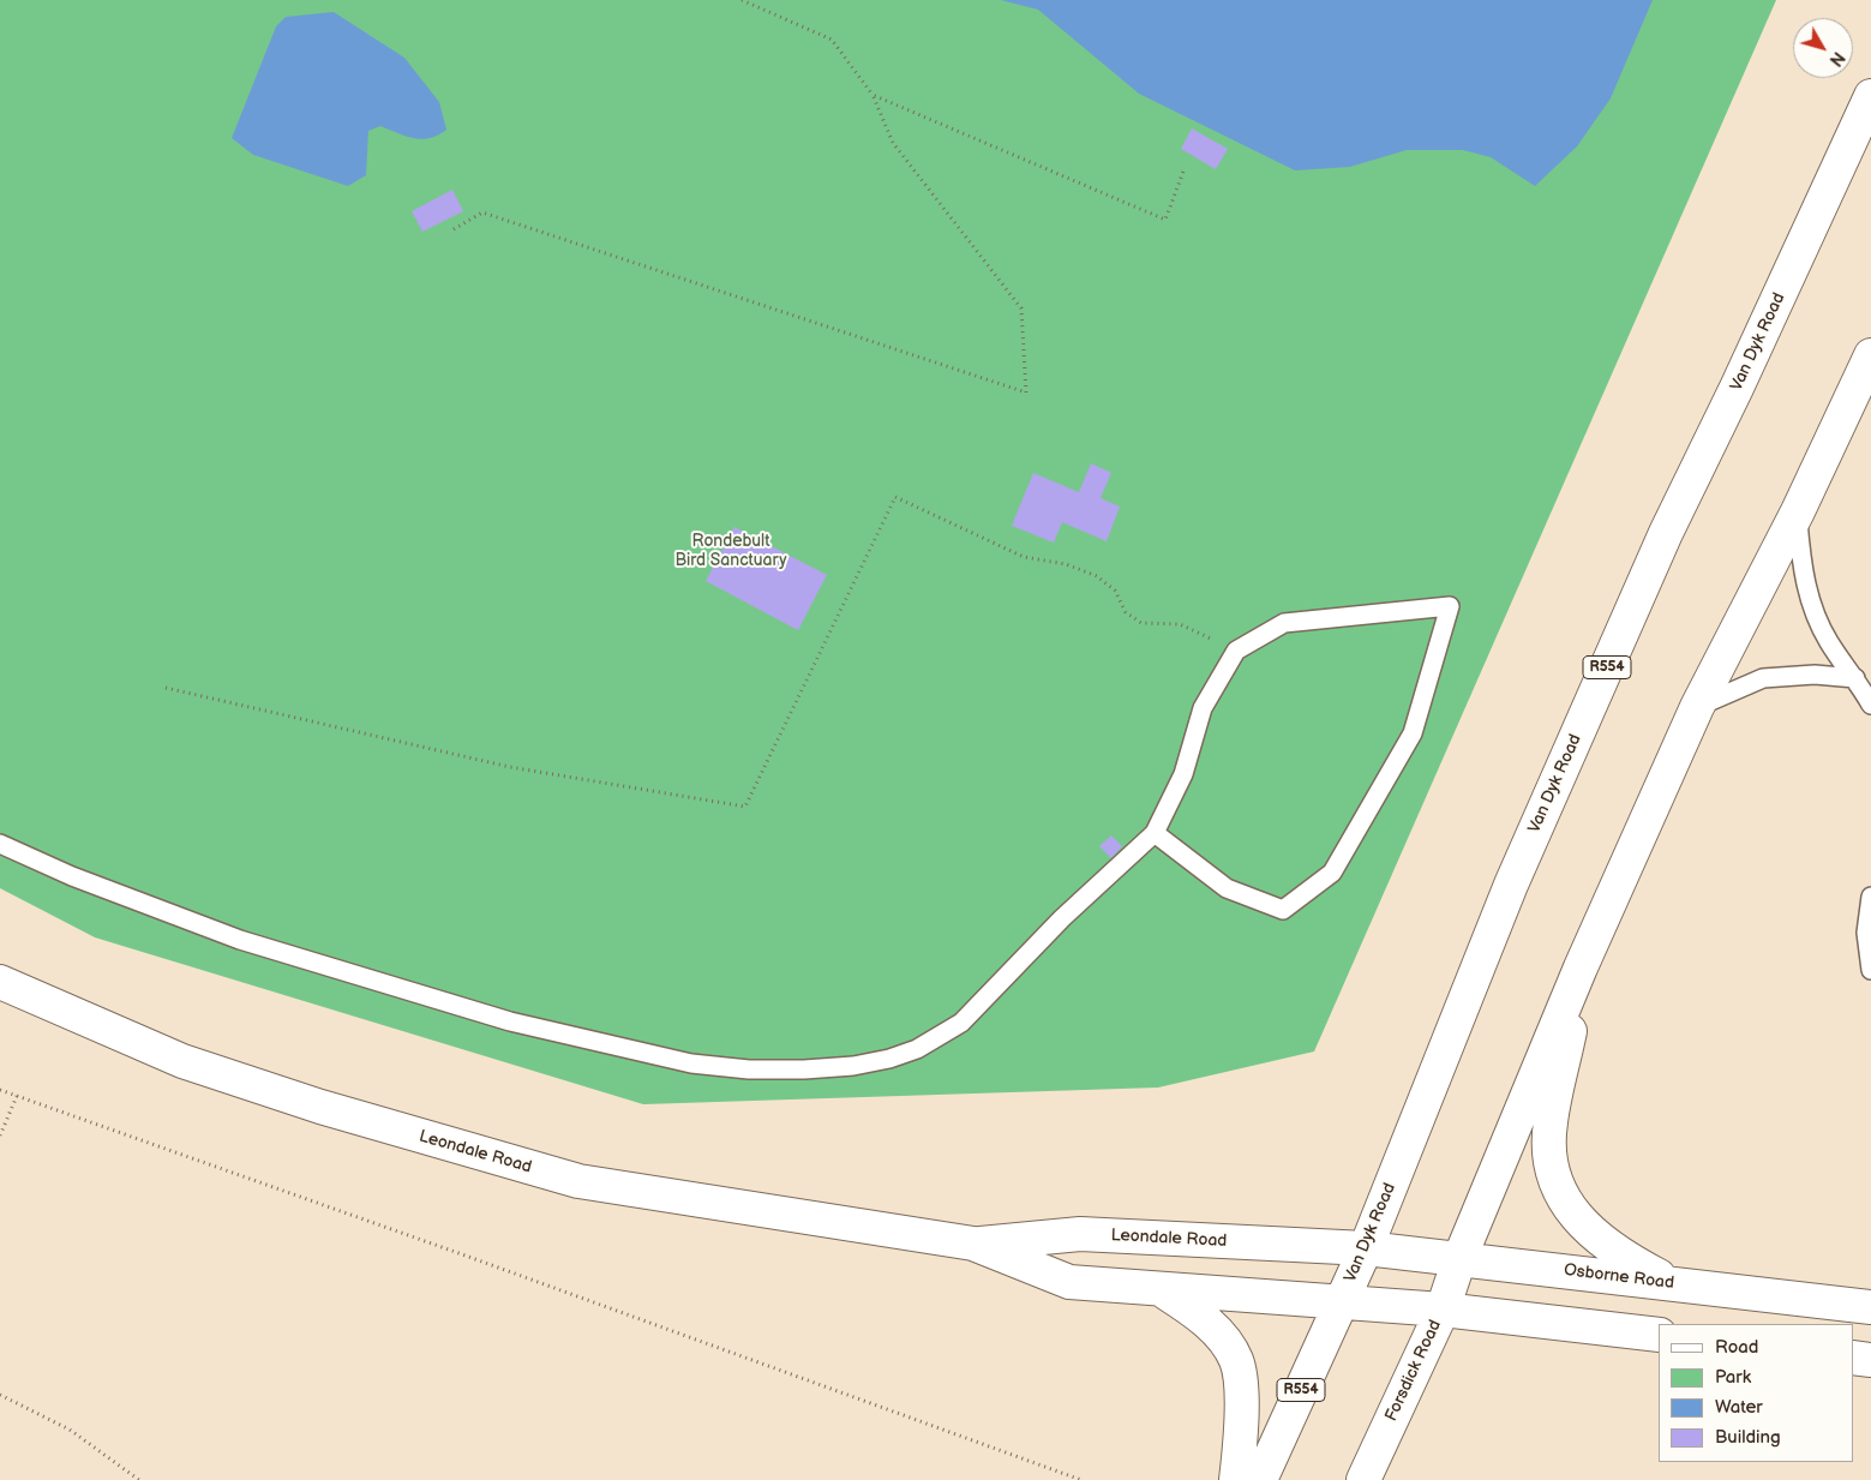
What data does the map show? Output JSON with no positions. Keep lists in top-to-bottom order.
{
  "streets": {
    "main road": [
      "Van Dyk Road",
      "R554",
      "Leondale Road",
      "Osborne Road",
      "Forsdick Road"
    ]
  },
  "crossings": [
    ["Van Dyk Road", "Leondale Road"],
    ["Van Dyk Road", "Osborne Road"],
    ["Leondale Road", "Osborne Road"],
    ["Osborne Road", "Forsdick Road"]
  ],
  "parks": ["Rondebult Bird Sanctuary"],
  "legend": [
    "Road",
    "Park",
    "Water",
    "Building"
  ],
  "north": "bottom right"
}
